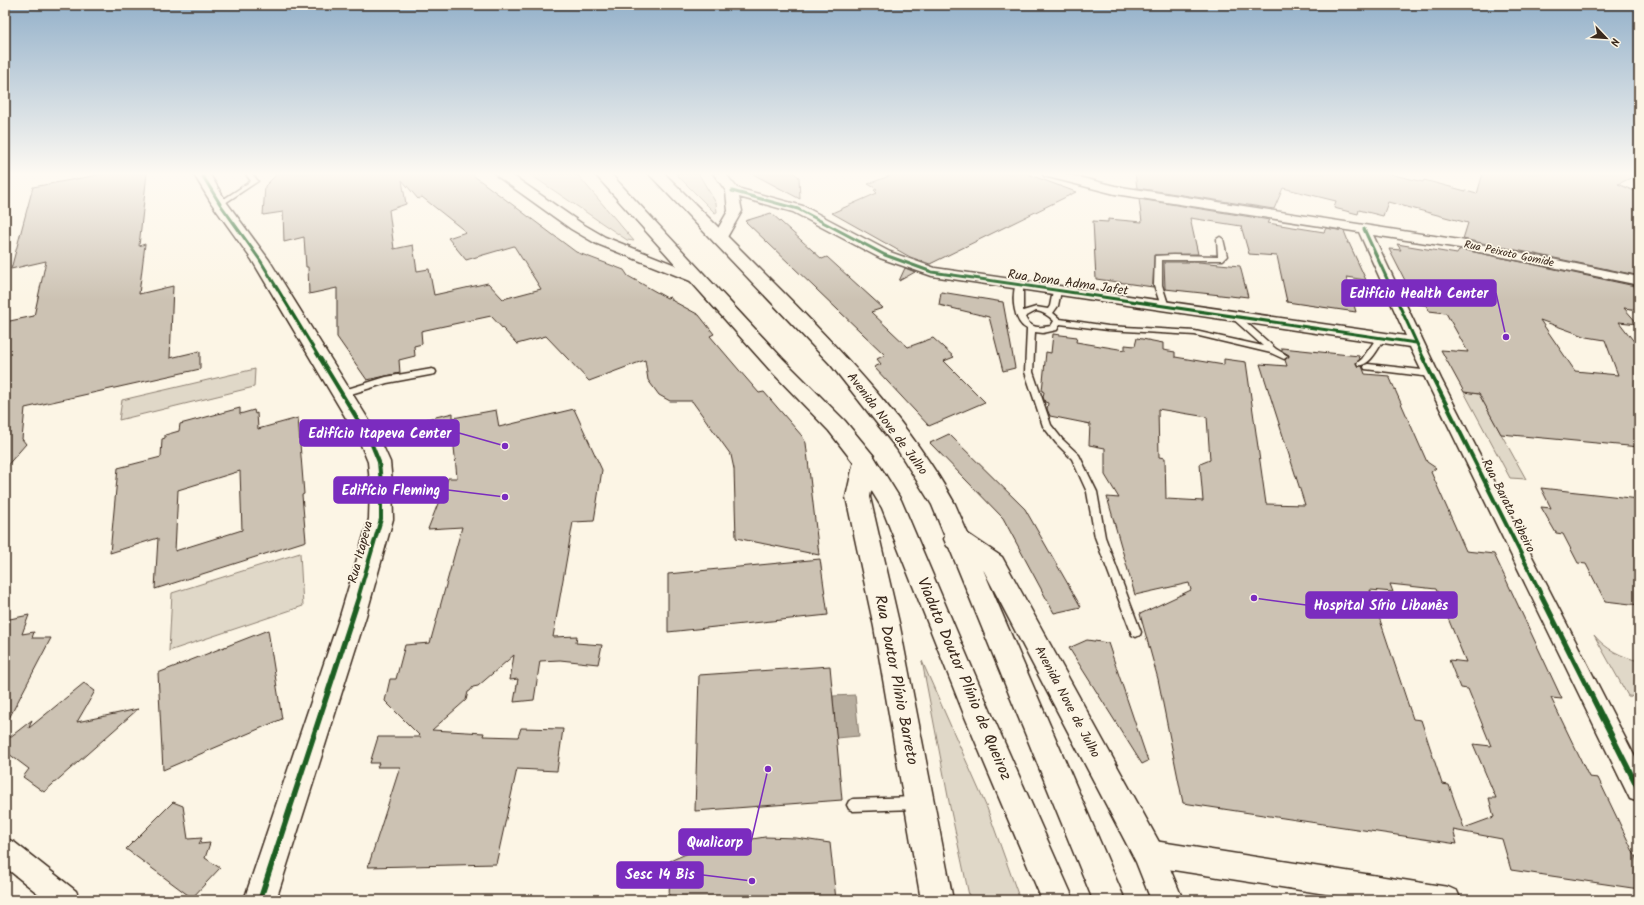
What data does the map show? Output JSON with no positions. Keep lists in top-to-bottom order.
{
  "streets": {
    "main road": [
      "Avenida Nove de Julho",
      "Rua Itapeva",
      "Viaduto Doutor Plínio de Queiroz",
      "Rua Doutor Plínio Barreto"
    ],
    "street": ["Rua Peixoto Gomide", "Rua Dona Adma Jafet", "Rua Barata Ribeiro"]
  },
  "crossings": [
    ["Rua Peixoto Gomide", "Rua Barata Ribeiro"],
    ["Rua Dona Adma Jafet", "Rua Barata Ribeiro"],
    ["Viaduto Doutor Plínio de Queiroz", "Rua Doutor Plínio Barreto"]
  ],
  "places": [
    "Edifício Health Center",
    "Edifício Itapeva Center",
    "Edifício Fleming",
    "Hospital Sírio Libanês",
    "Qualicorp",
    "Sesc 14 Bis"
  ],
  "north": "bottom right"
}
